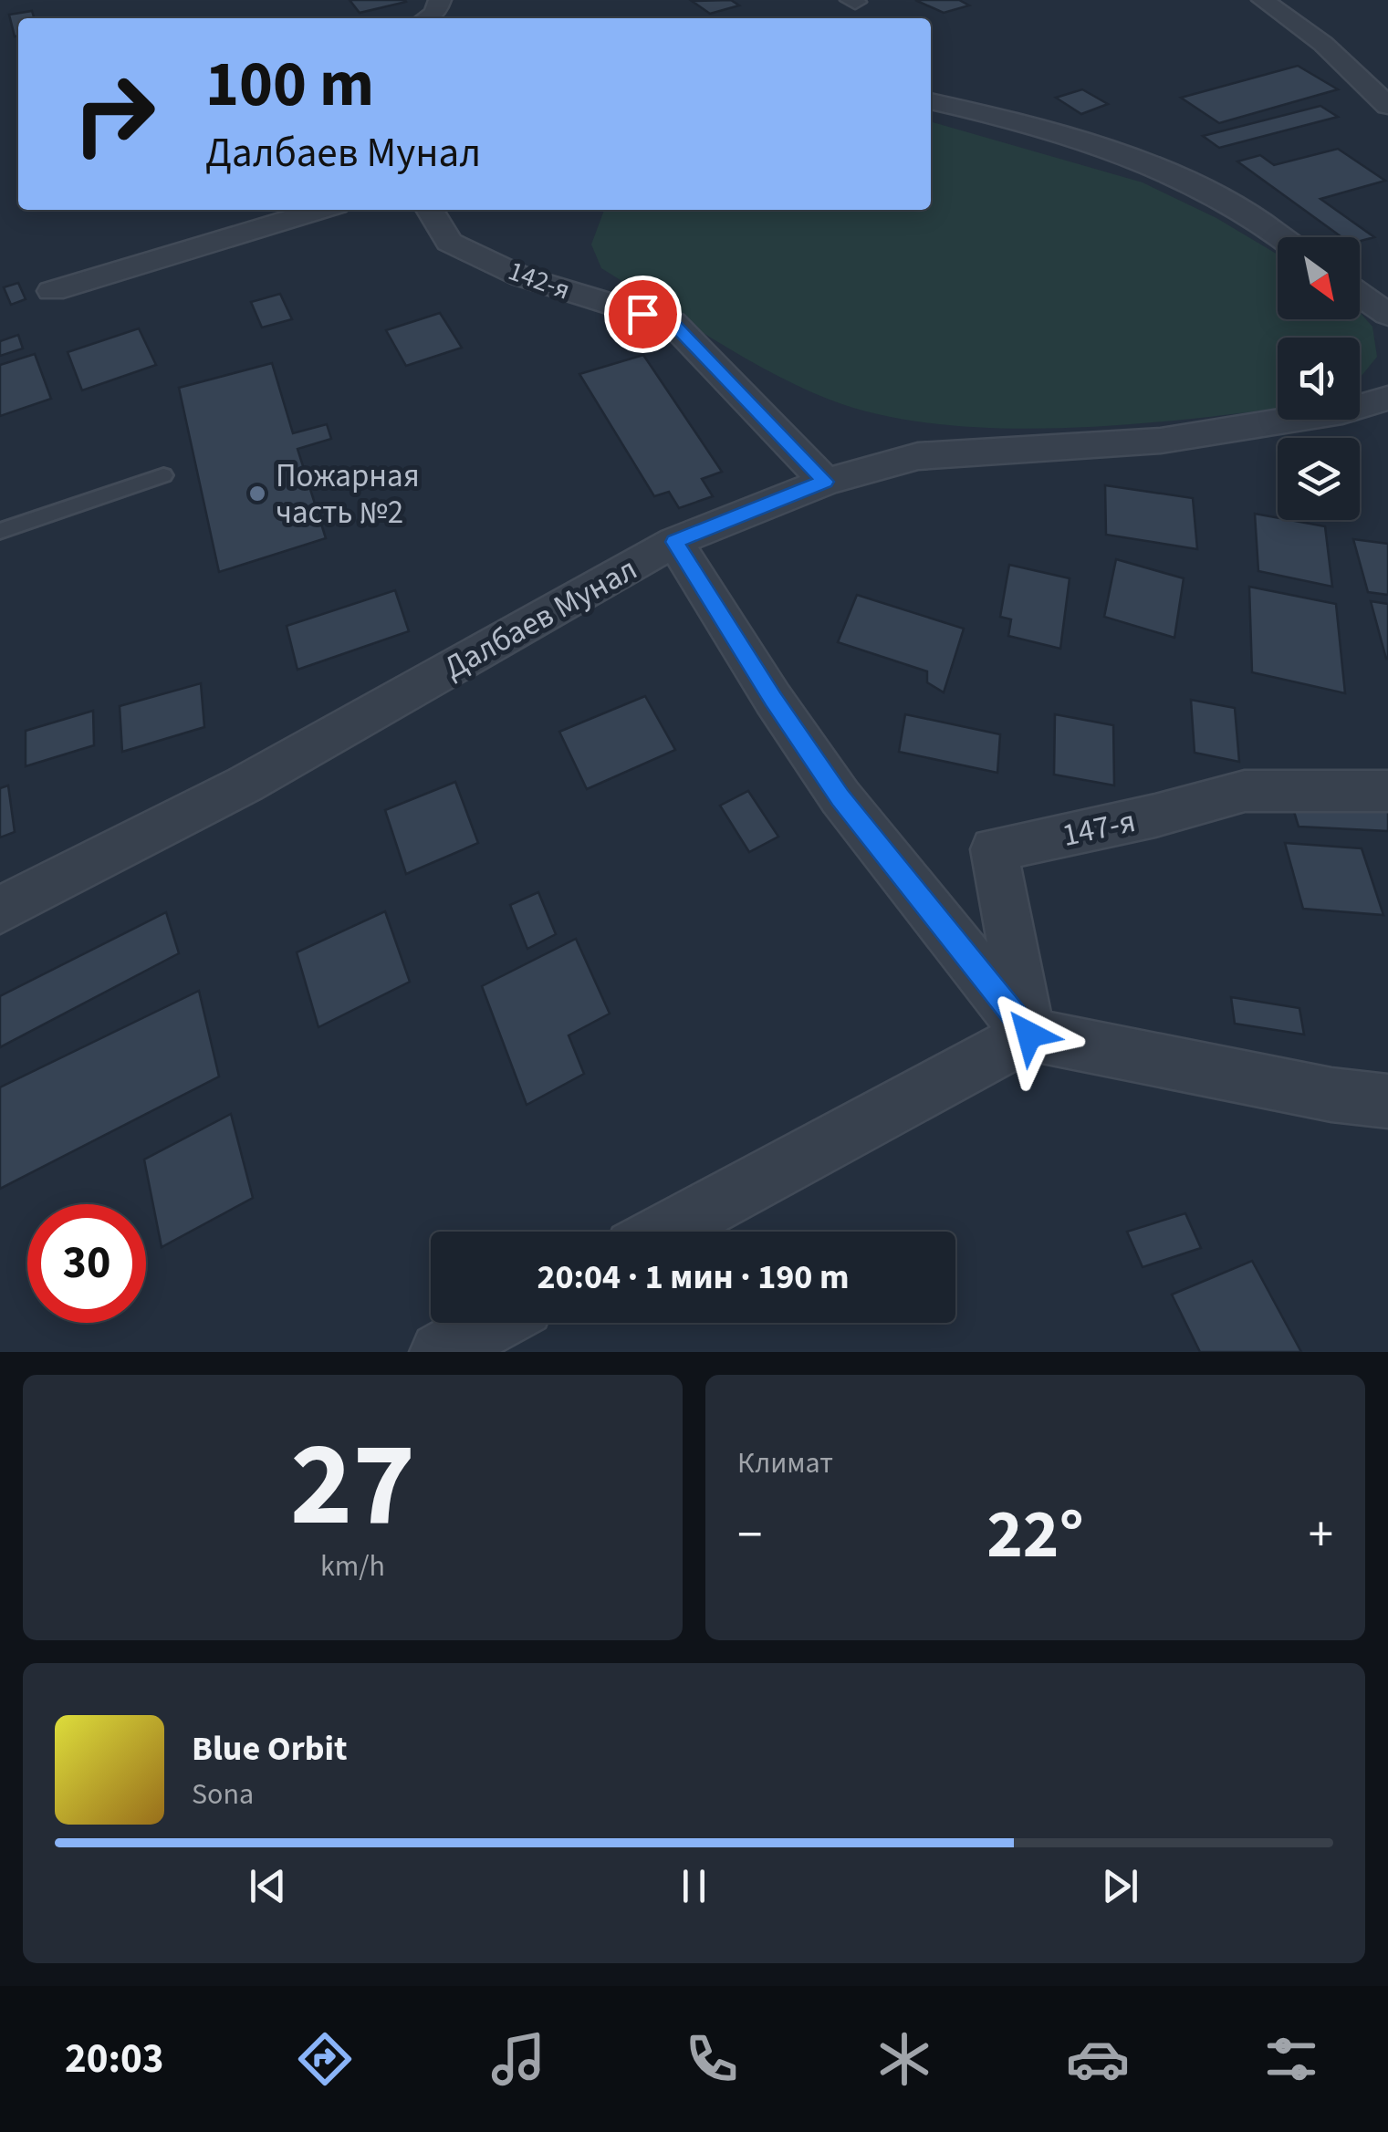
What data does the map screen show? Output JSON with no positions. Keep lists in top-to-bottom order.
{
  "streets": {
    "street": ["142-я", "Далбаев Мунал", "147-я"]
  },
  "crossings": [
    ["142-я", "Далбаев Мунал"]
  ],
  "places": ["Пожарная часть №2"],
  "north": "bottom right",
  "page": {
    "turn": ["100 m", "Далбаев Мунал"],
    "limit": "30",
    "trip": "20:04 · 1 мин · 190 m",
    "tile": [
      ["27", "km/h"],
      "Климат"
    ],
    "heat": ["−", "22°", "+"],
    "song": ["Blue Orbit", "Sona"],
    "tabs": "20:03"
  }
}
